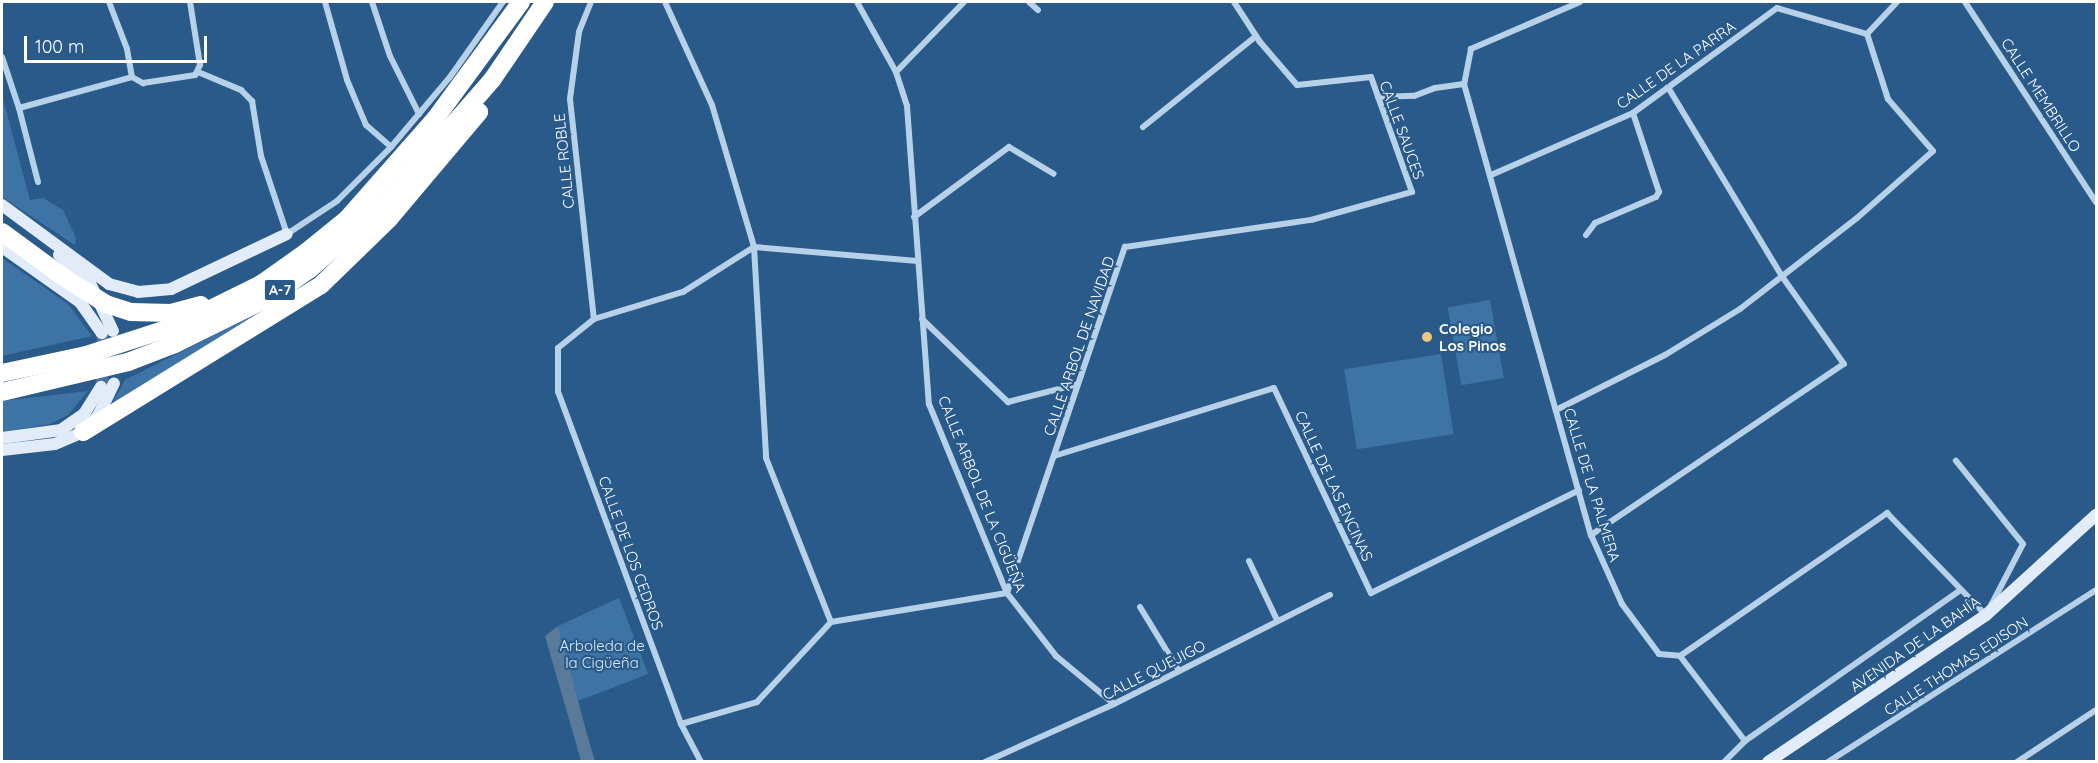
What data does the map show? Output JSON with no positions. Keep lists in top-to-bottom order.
{
  "streets": {
    "highway": ["A-7"],
    "street": [
      "CALLE DE LA PARRA",
      "CALLE MEMBRILLO",
      "CALLE SAUCES",
      "CALLE ROBLE",
      "CALLE ARBOL DE NAVIDAD",
      "CALLE DE LA PALMERA",
      "CALLE DE LAS ENCINAS",
      "CALLE ARBOL DE LA CIGÜEÑA",
      "CALLE DE LOS CEDROS",
      "AVENIDA DE LA BAHÍA",
      "CALLE THOMAS EDISON",
      "CALLE QUEJIGO"
    ]
  },
  "crossings": [
    ["CALLE DE LA PARRA", "CALLE DE LA PALMERA"],
    ["CALLE SAUCES", "CALLE ARBOL DE NAVIDAD"],
    ["CALLE ROBLE", "CALLE DE LOS CEDROS"],
    ["CALLE ARBOL DE NAVIDAD", "CALLE DE LAS ENCINAS"],
    ["CALLE ARBOL DE NAVIDAD", "CALLE ARBOL DE LA CIGÜEÑA"],
    ["CALLE DE LA PALMERA", "CALLE DE LAS ENCINAS"],
    ["CALLE ARBOL DE LA CIGÜEÑA", "CALLE QUEJIGO"]
  ],
  "parks": ["Arboleda de la Cigüeña"],
  "places": ["Colegio Los Pinos"],
  "scale_bar": "100 m"
}
